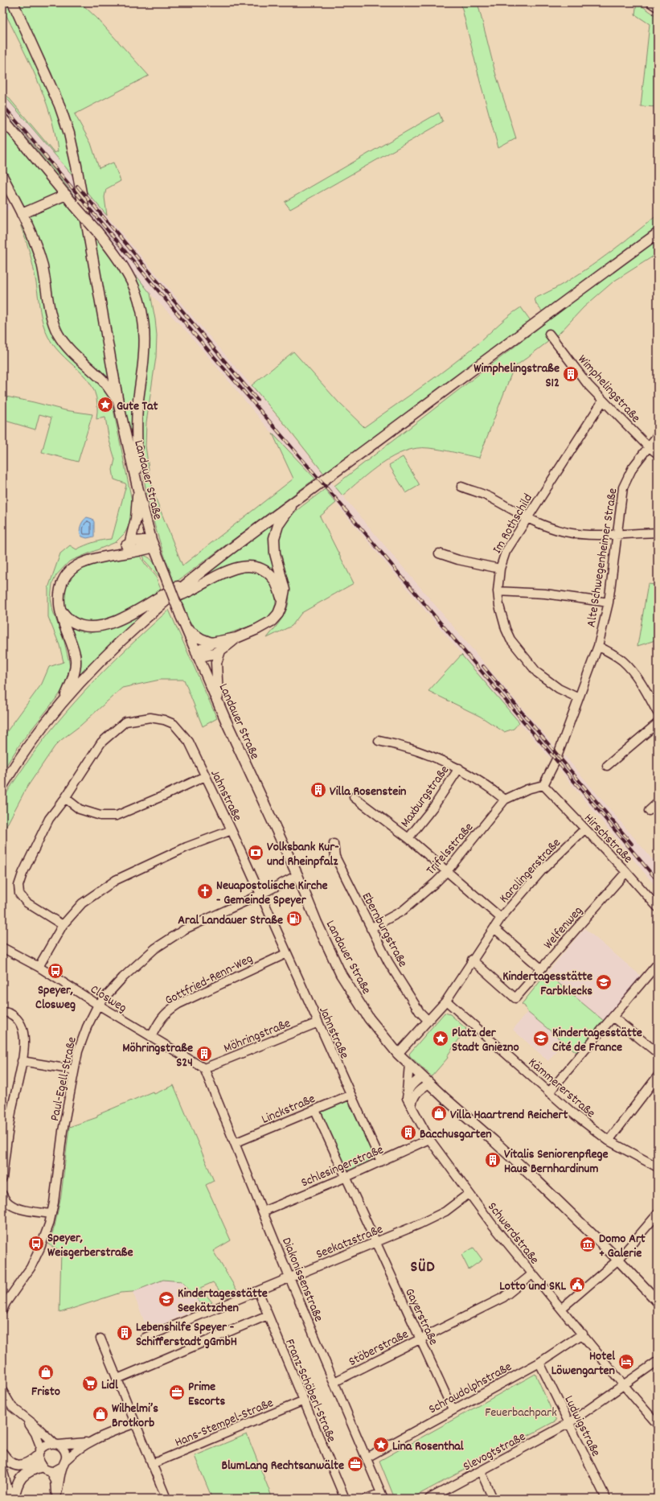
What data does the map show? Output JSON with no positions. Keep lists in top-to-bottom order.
{
  "streets": {
    "main road": ["Landauer Straße"],
    "street": [
      "Wimphelingstraße",
      "Im Rothschild",
      "Alte Schwegenheimer Straße",
      "Jahnstraße",
      "Maxburgstraße",
      "Hirschstraße",
      "Trifelsstraße",
      "Karolingerstraße",
      "Welfenweg",
      "Ebernburgstraße",
      "Gottfried-Renn-Weg",
      "Closweg",
      "Möhringstraße",
      "Paul-Egell-Straße",
      "Kämmererstraße",
      "Linckstraße",
      "Schlesingerstraße",
      "Schwerdstraße",
      "Seekatzstraße",
      "Diakonissenstraße",
      "Gayerstraße",
      "Stöberstraße",
      "Schraudolphstraße",
      "Franz-Schöberl-Straße",
      "Hans-Stempel-Straße",
      "Ludwigstraße",
      "Slevogtstraße"
    ]
  },
  "crossings": [
    ["Wimphelingstraße", "Im Rothschild"],
    ["Wimphelingstraße", "Alte Schwegenheimer Straße"],
    ["Landauer Straße", "Karolingerstraße"],
    ["Landauer Straße", "Paul-Egell-Straße"],
    ["Landauer Straße", "Schwerdstraße"],
    ["Im Rothschild", "Alte Schwegenheimer Straße"],
    ["Alte Schwegenheimer Straße", "Hirschstraße"],
    ["Alte Schwegenheimer Straße", "Trifelsstraße"],
    ["Jahnstraße", "Gottfried-Renn-Weg"],
    ["Jahnstraße", "Möhringstraße"],
    ["Jahnstraße", "Paul-Egell-Straße"],
    ["Jahnstraße", "Linckstraße"],
    ["Jahnstraße", "Schlesingerstraße"],
    ["Hirschstraße", "Trifelsstraße"],
    ["Hirschstraße", "Karolingerstraße"],
    ["Hirschstraße", "Welfenweg"],
    ["Trifelsstraße", "Ebernburgstraße"],
    ["Karolingerstraße", "Welfenweg"],
    ["Karolingerstraße", "Ebernburgstraße"],
    ["Karolingerstraße", "Kämmererstraße"],
    ["Gottfried-Renn-Weg", "Closweg"],
    ["Closweg", "Möhringstraße"],
    ["Closweg", "Paul-Egell-Straße"],
    ["Closweg", "Diakonissenstraße"],
    ["Möhringstraße", "Diakonissenstraße"],
    ["Linckstraße", "Diakonissenstraße"],
    ["Linckstraße", "Gayerstraße"],
    ["Schlesingerstraße", "Schwerdstraße"],
    ["Schlesingerstraße", "Diakonissenstraße"],
    ["Schlesingerstraße", "Gayerstraße"],
    ["Schwerdstraße", "Seekatzstraße"],
    ["Schwerdstraße", "Stöberstraße"],
    ["Schwerdstraße", "Schraudolphstraße"],
    ["Schwerdstraße", "Slevogtstraße"],
    ["Seekatzstraße", "Diakonissenstraße"],
    ["Seekatzstraße", "Gayerstraße"],
    ["Seekatzstraße", "Franz-Schöberl-Straße"],
    ["Diakonissenstraße", "Stöberstraße"],
    ["Diakonissenstraße", "Schraudolphstraße"],
    ["Gayerstraße", "Stöberstraße"],
    ["Gayerstraße", "Schraudolphstraße"],
    ["Schraudolphstraße", "Ludwigstraße"],
    ["Franz-Schöberl-Straße", "Hans-Stempel-Straße"],
    ["Ludwigstraße", "Slevogtstraße"]
  ],
  "districts": ["SÜD"],
  "parks": ["Feuerbachpark"],
  "places": {
    "building": [
      "Wimphelingstraße S12",
      "Villa Rosenstein",
      "Möhringstraße S24",
      "Bacchusgarten",
      "Vitalis Seniorenpflege Haus Bernhardinum",
      "Lebenshilfe Speyer - Schifferstadt gGmbH"
    ],
    "place": ["Gute Tat", "Platz der Stadt Gniezno", "Lina Rosenthal"],
    "bank": ["Volksbank Kur- und Rheinpfalz"],
    "church": ["Neuapostolische Kirche - Gemeinde Speyer"],
    "fuel station": ["Aral Landauer Straße"],
    "bus stop": ["Speyer, Closweg", "Speyer, Weisgerberstraße"],
    "school or university": ["Kindertagesstätte Farbklecks", "Kindertagesstätte Cité de France", "Kindertagesstätte Seekätzchen"],
    "shop": ["Villa Haartrend Reichert", "Fristo", "Wilhelmi’s Brotkorb"],
    "museum": ["Domo Art + Galerie"],
    "public building": ["Lotto und SKL"],
    "hotel": ["Hotel Löwengarten"],
    "supermarket": ["Lidl"],
    "office": ["Prime Escorts", "BlumLang Rechtsanwälte"]
  }
}
